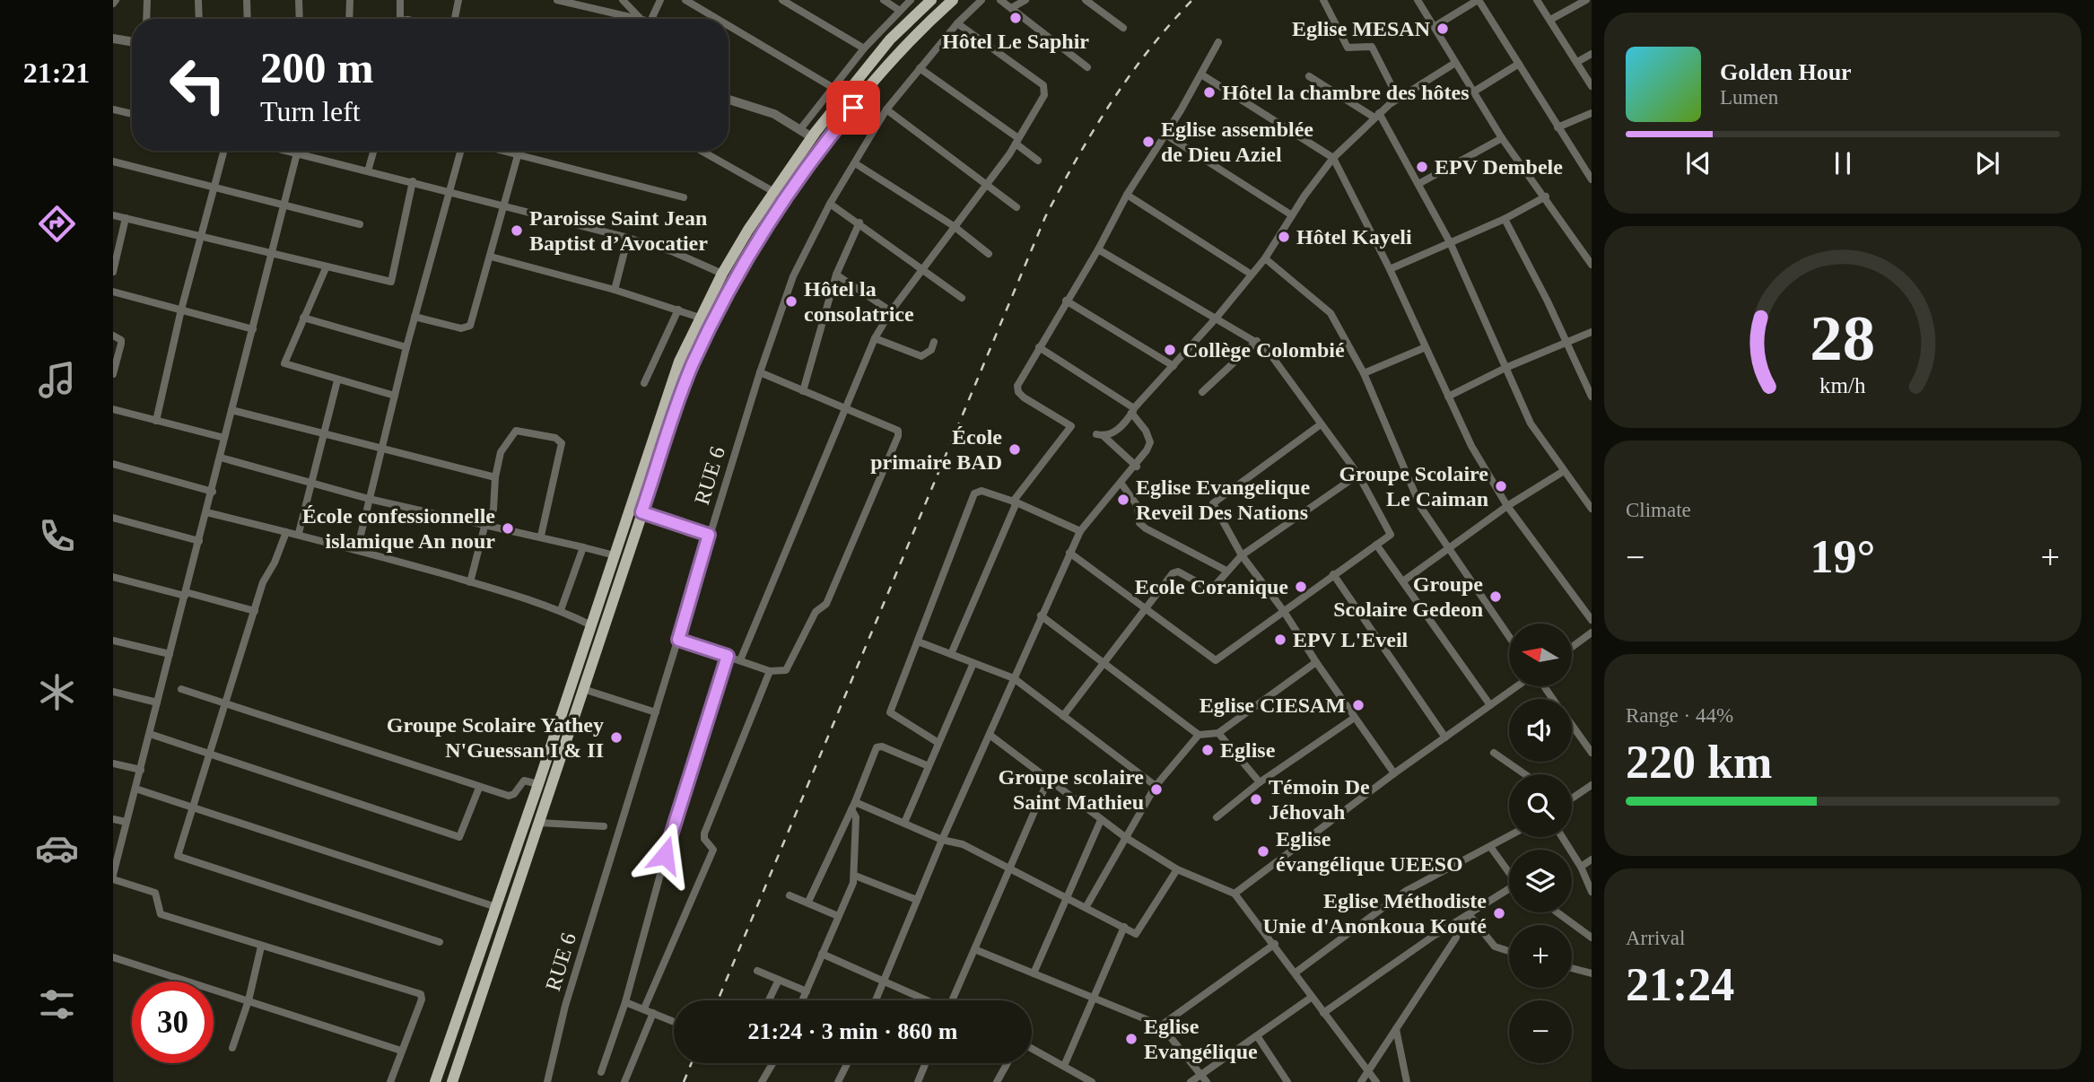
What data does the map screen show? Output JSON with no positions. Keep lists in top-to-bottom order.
{
  "streets": {
    "street": ["RUE 6"]
  },
  "places": [
    "Hôtel Le Saphir",
    "Eglise MESAN",
    "Hôtel la chambre des hôtes",
    "Eglise assemblée de Dieu Aziel",
    "EPV Dembele",
    "Paroisse Saint Jean Baptist d’Avocatier",
    "Hôtel Kayeli",
    "Hôtel la consolatrice",
    "Collège Colombié",
    "École primaire BAD",
    "Groupe Scolaire Le Caiman",
    "Eglise Evangelique Reveil Des Nations",
    "École confessionnelle islamique An nour",
    "Ecole Coranique",
    "Groupe Scolaire Gedeon",
    "EPV L'Eveil",
    "Eglise CIESAM",
    "Groupe Scolaire Yathey N'Guessan I & II",
    "Eglise",
    "Groupe scolaire Saint Mathieu",
    "Témoin De Jéhovah",
    "Eglise évangélique UEESO",
    "Eglise Méthodiste Unie d'Anonkoua Kouté",
    "Eglise Evangélique"
  ],
  "north": "left",
  "page": {
    "tabs": "21:21",
    "turn": ["200 m", "Turn left"],
    "song": ["Golden Hour", "Lumen"],
    "tile": [
      "Climate",
      ["Range · 44%", "220 km"],
      ["Arrival", "21:24"]
    ],
    "heat": ["−", "19°", "+"],
    "map_buttons": ["+", "−"],
    "limit": "30",
    "trip": "21:24 · 3 min · 860 m",
    "gauge": ["28", "km/h"]
  }
}
